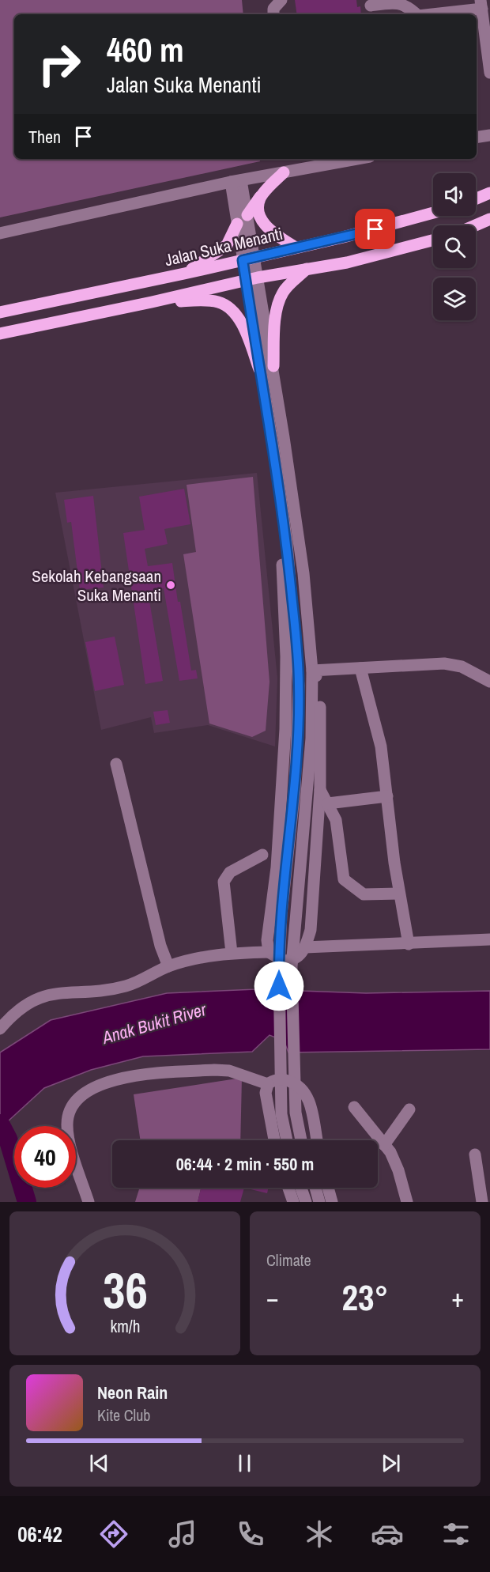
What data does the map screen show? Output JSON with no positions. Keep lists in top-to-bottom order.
{
  "streets": {
    "main road": ["Jalan Suka Menanti"]
  },
  "water": ["Anak Bukit River"],
  "places": ["Sekolah Kebangsaan Suka Menanti"],
  "page": {
    "turn": ["460 m", "Jalan Suka Menanti"],
    "then": "Then",
    "limit": "40",
    "trip": "06:44 · 2 min · 550 m",
    "tile": "Climate",
    "heat": ["−", "23°", "+"],
    "song": ["Neon Rain", "Kite Club"],
    "tabs": "06:42",
    "gauge": ["36", "km/h"]
  }
}
